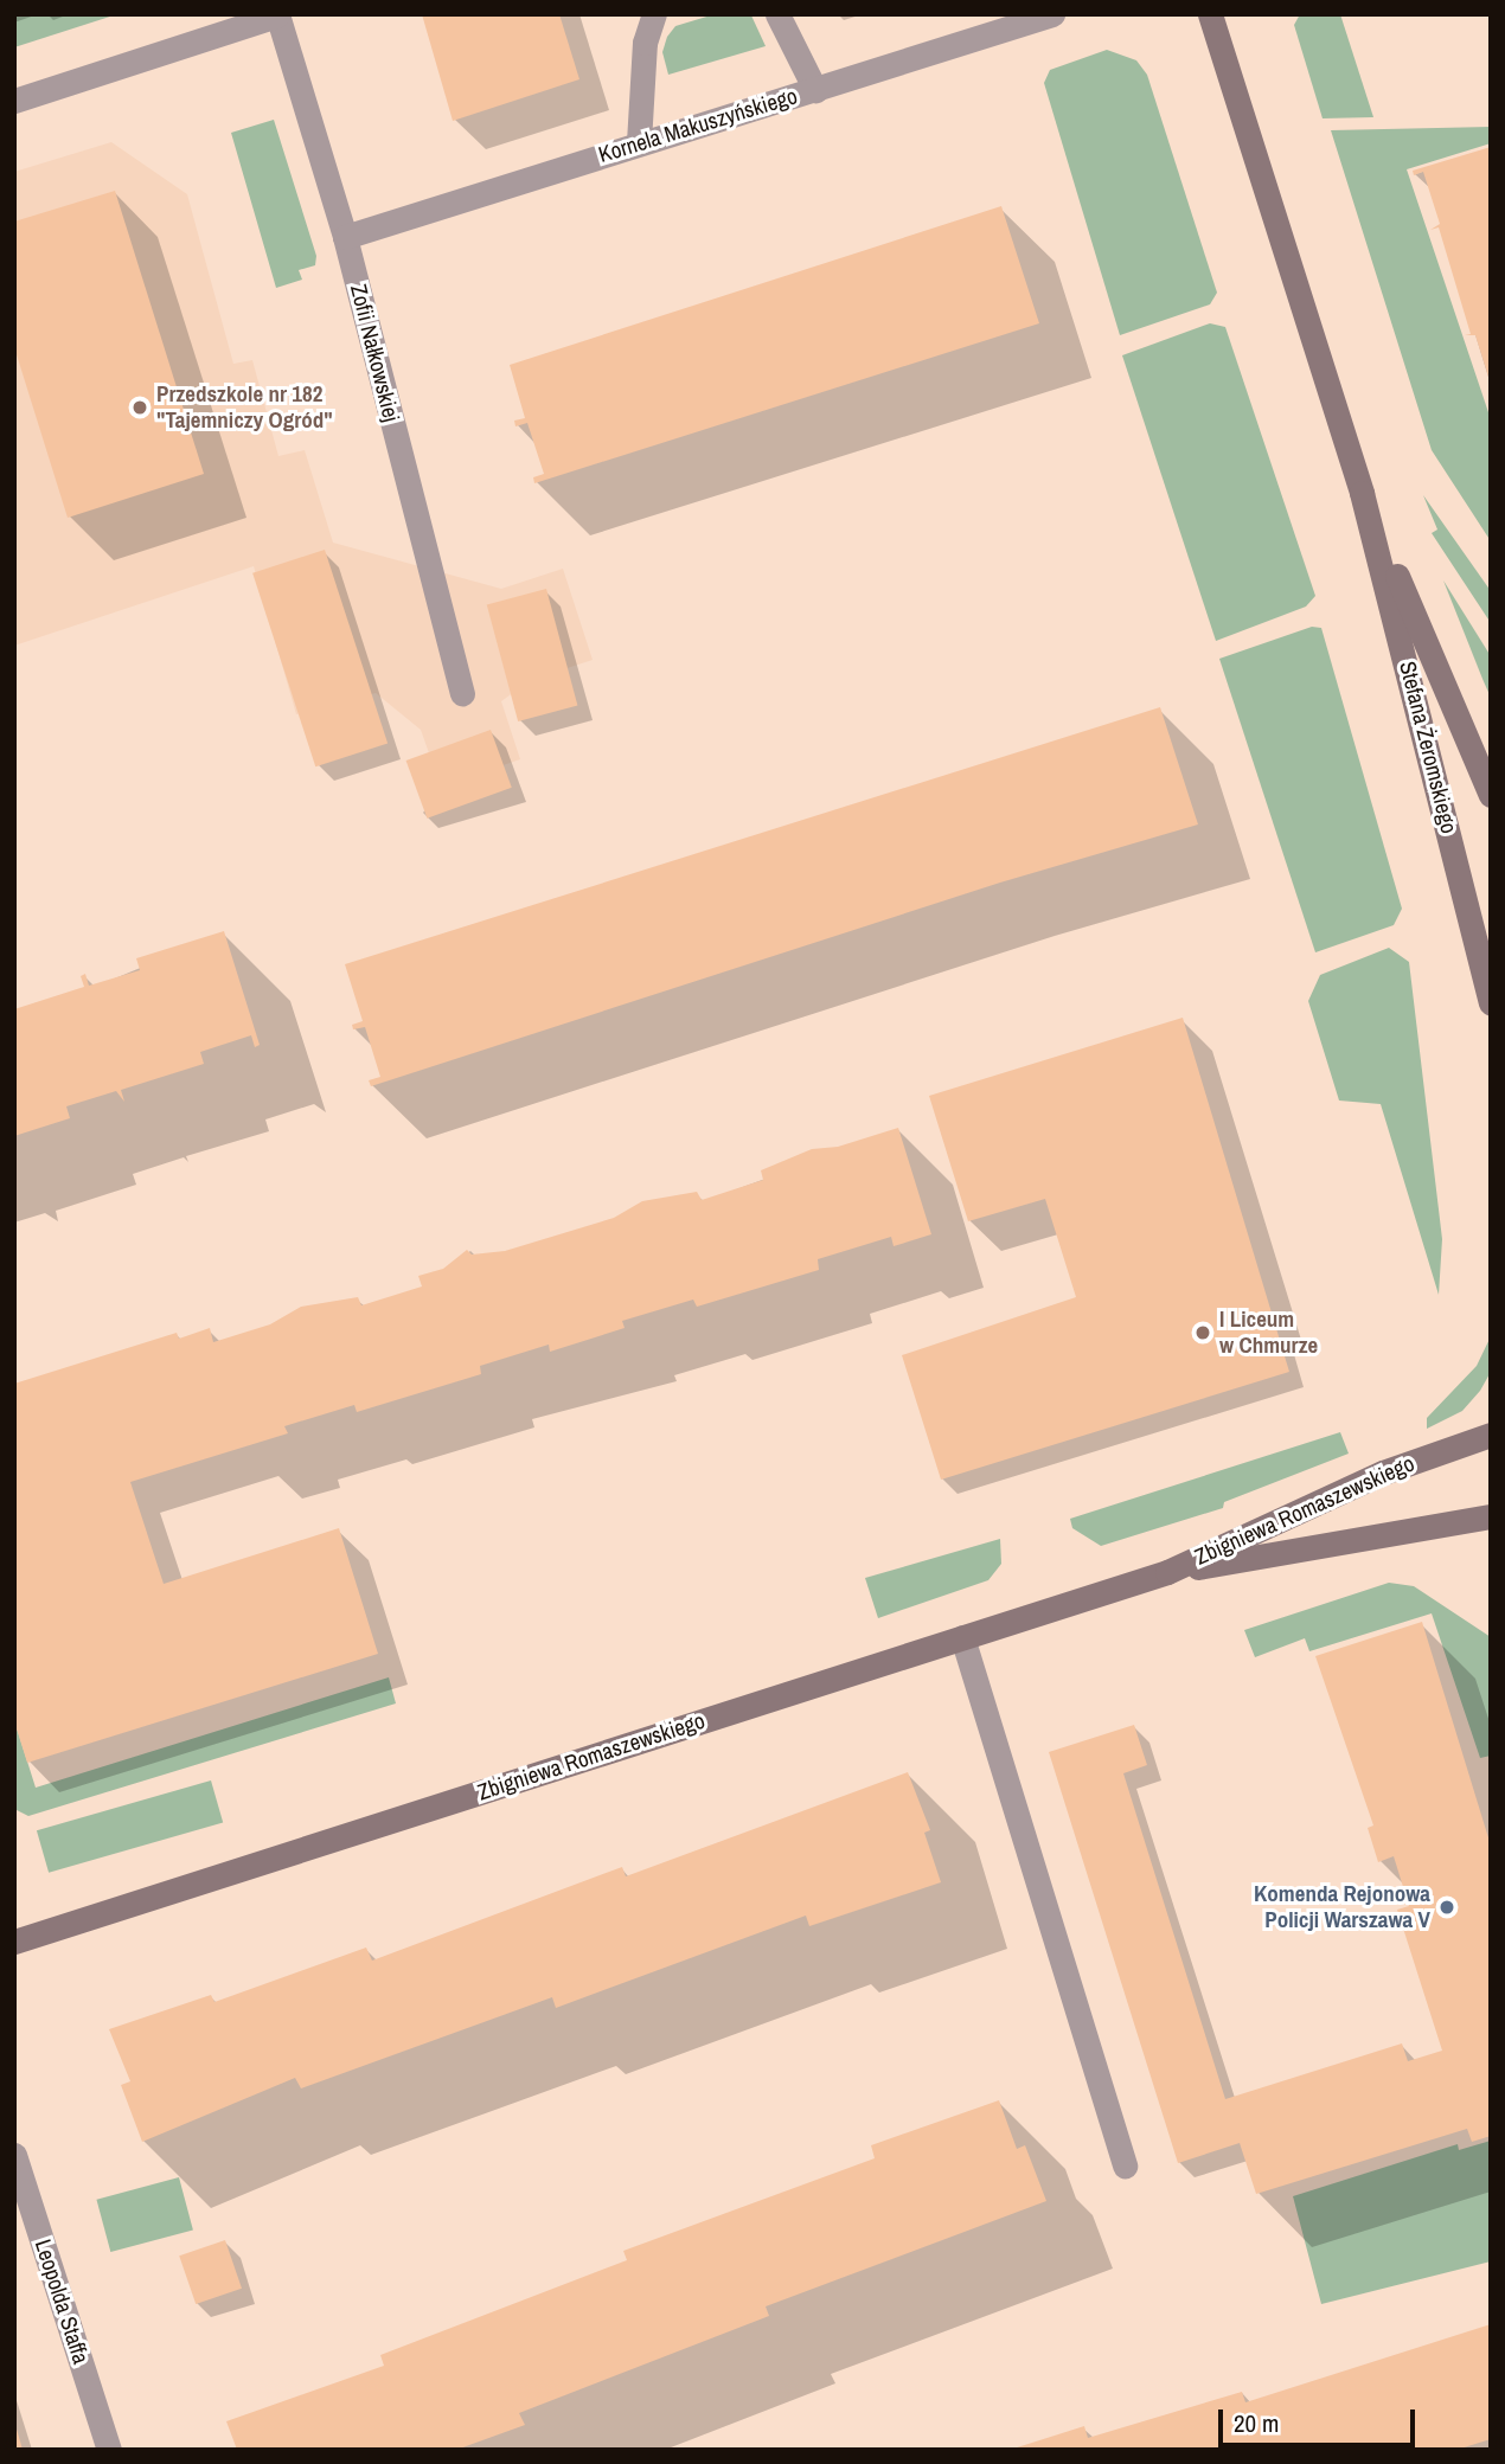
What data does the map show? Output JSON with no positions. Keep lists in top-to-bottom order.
{
  "streets": {
    "street": [
      "Kornela Makuszyńskiego",
      "Zofii Nałkowskiej",
      "Stefana Żeromskiego",
      "Zbigniewa Romaszewskiego",
      "Leopolda Staffa"
    ]
  },
  "crossings": [
    ["Kornela Makuszyńskiego", "Zofii Nałkowskiej"]
  ],
  "places": ["Przedszkole nr 182 \"Tajemniczy Ogród\"", "I Liceum w Chmurze", "Komenda Rejonowa Policji Warszawa V"],
  "scale_bar": "20 m"
}
